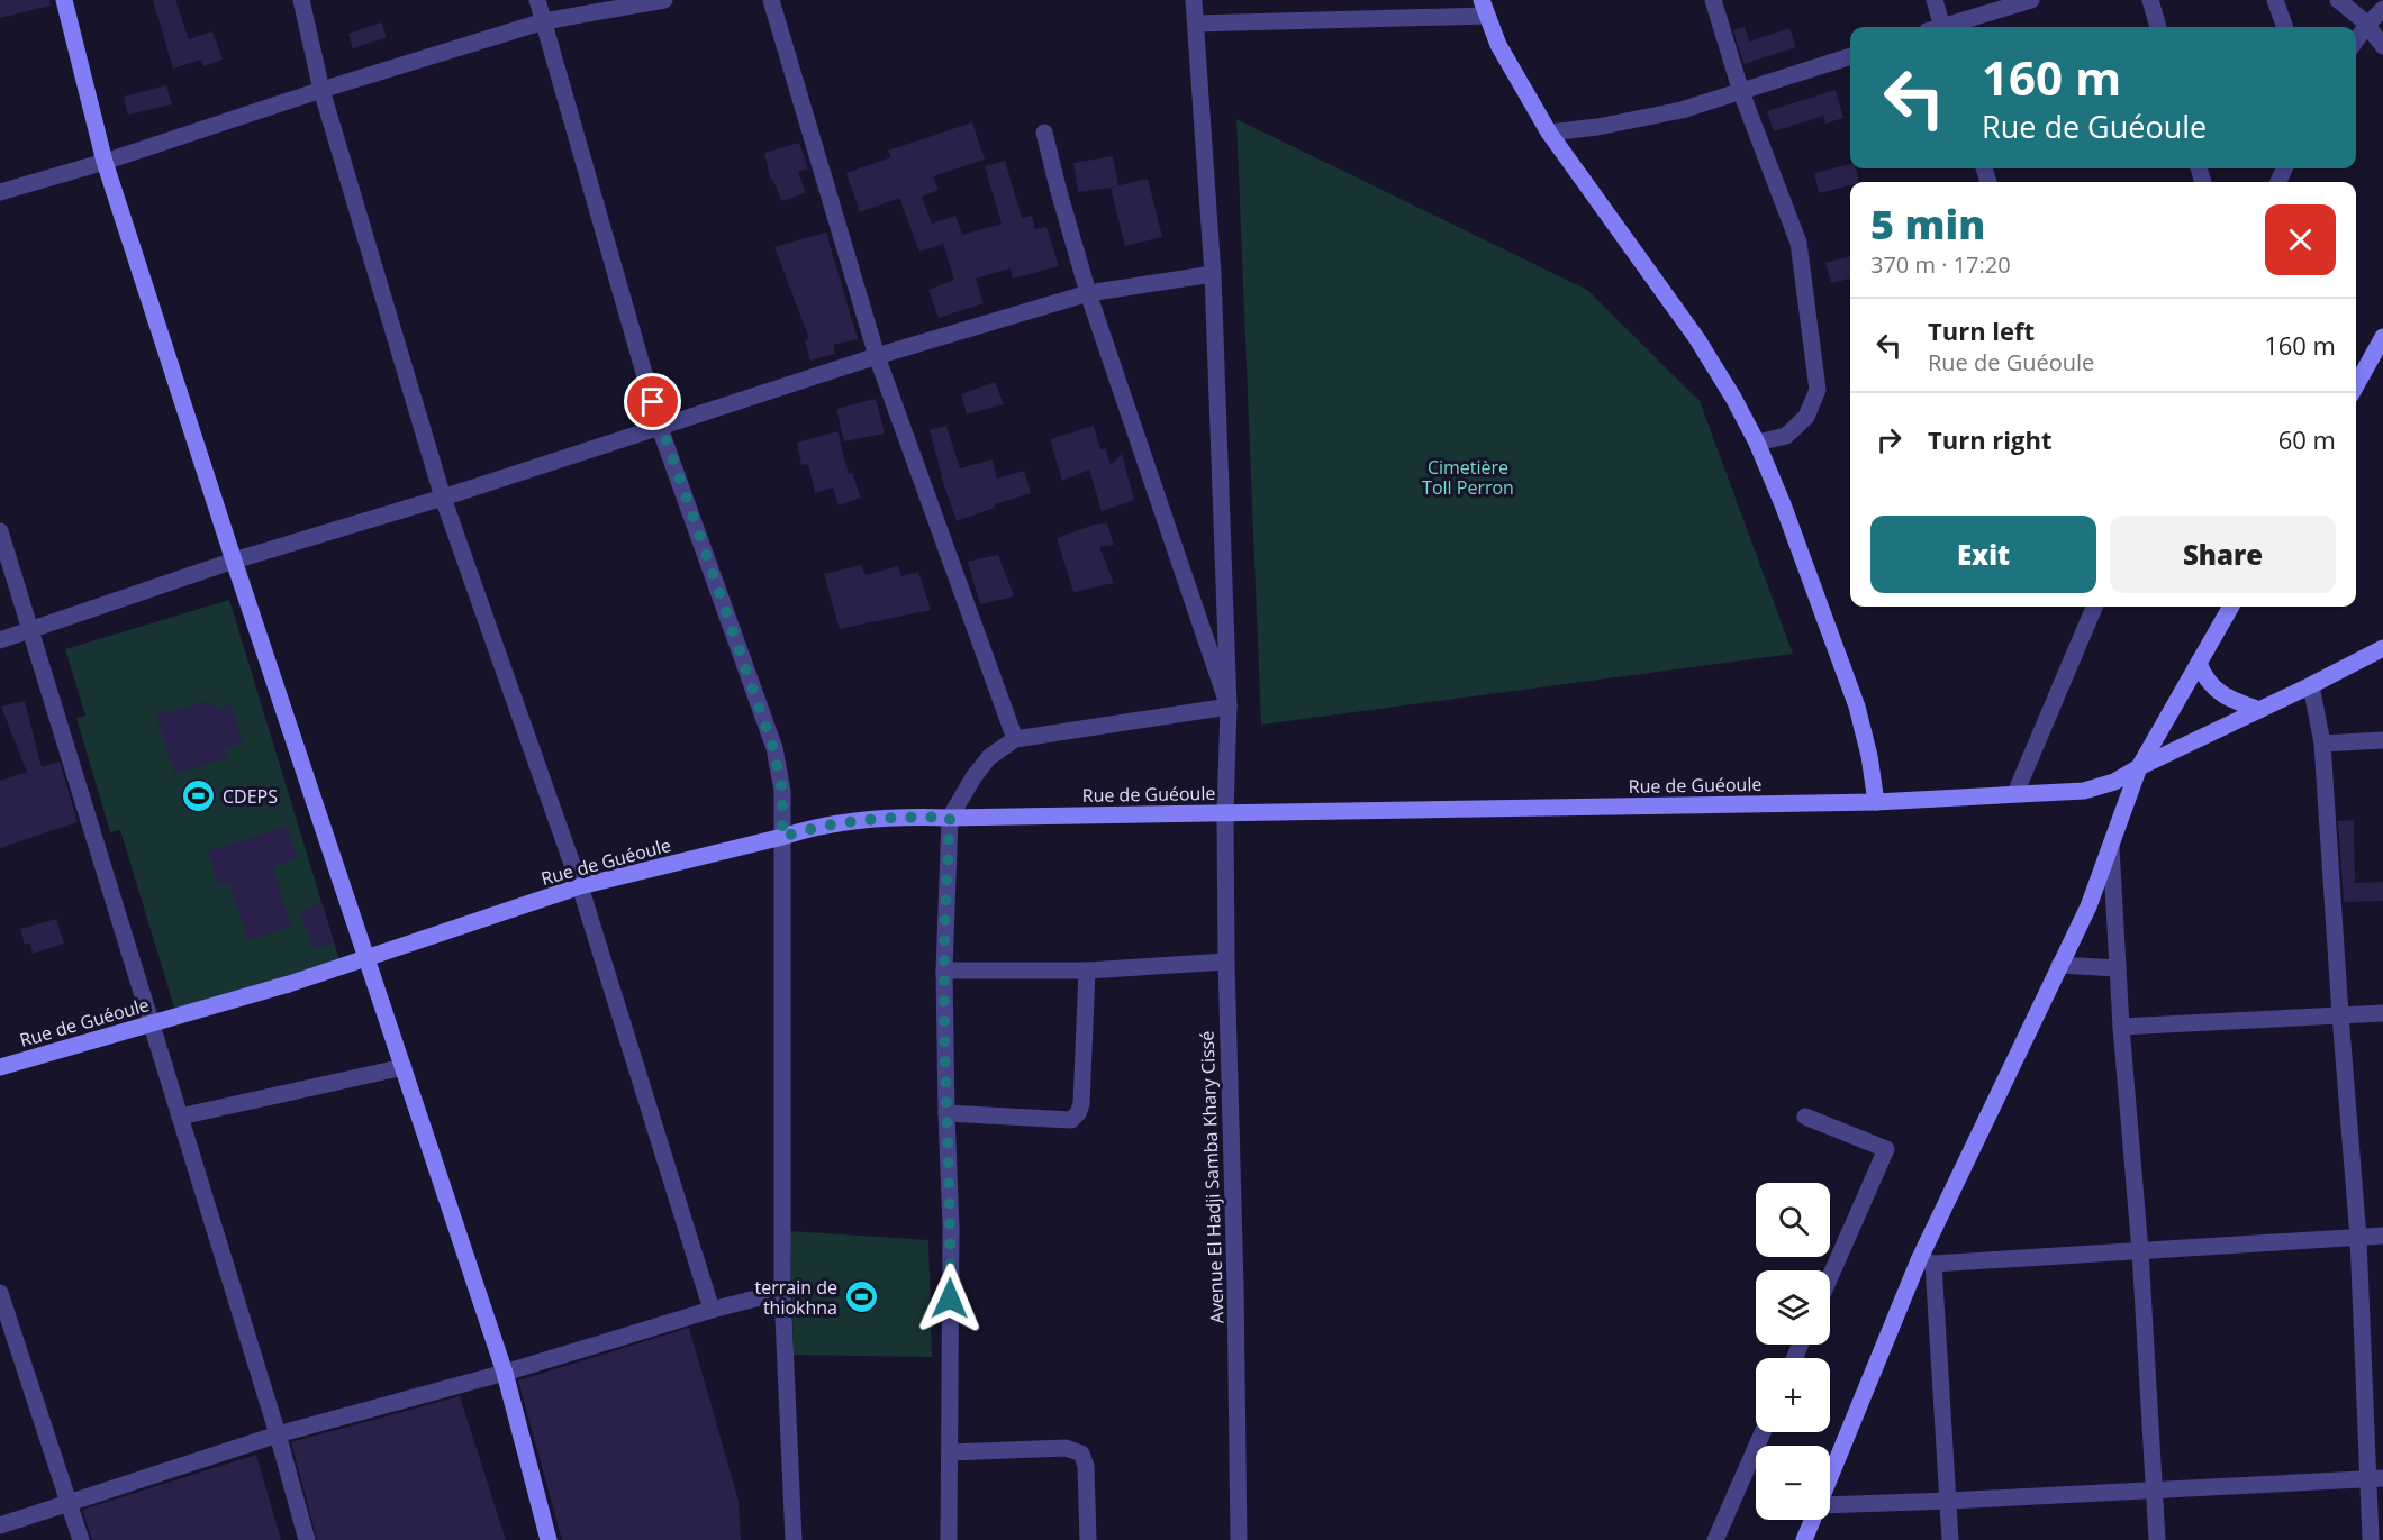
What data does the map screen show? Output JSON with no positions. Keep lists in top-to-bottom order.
{
  "streets": {
    "street": ["Rue de Guéoule", "Avenue El Hadji Samba Khary Cissé"]
  },
  "crossings": [
    ["Rue de Guéoule", "Avenue El Hadji Samba Khary Cissé"]
  ],
  "parks": ["Cimetière Toll Perron"],
  "places": {
    "sports": ["CDEPS", "terrain de thiokhna"]
  },
  "page": {
    "turn": ["160 m", "Rue de Guéoule"],
    "heading": ["5 min", "370 m · 17:20"],
    "list": [
      {
        "name": "Turn left",
        "note": "Rue de Guéoule",
        "value": "160 m"
      },
      {
        "name": "Turn right",
        "value": "60 m"
      }
    ],
    "buttons": ["Exit", "Share"],
    "map_buttons": ["+", "−"]
  }
}
